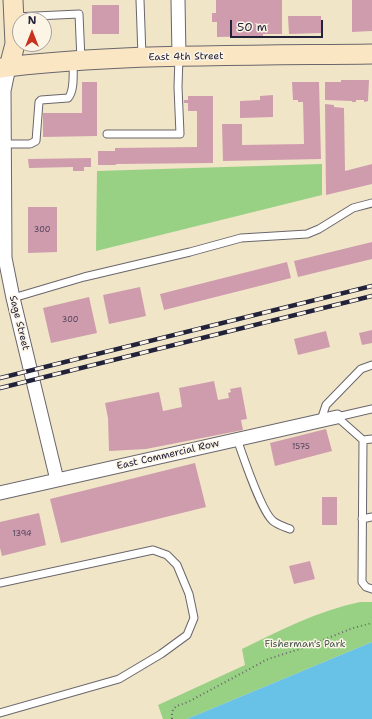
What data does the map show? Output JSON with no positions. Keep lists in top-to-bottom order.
{
  "streets": {
    "main road": ["East 4th Street"],
    "street": ["Sage Street", "East Commercial Row"]
  },
  "crossings": [
    ["East 4th Street", "Sage Street"],
    ["Sage Street", "East Commercial Row"]
  ],
  "parks": ["Fisherman's Park"],
  "house_numbers": [
    "300",
    "300",
    "1575",
    "1394"
  ],
  "scale_bar": "50 m",
  "north": "top"
}
